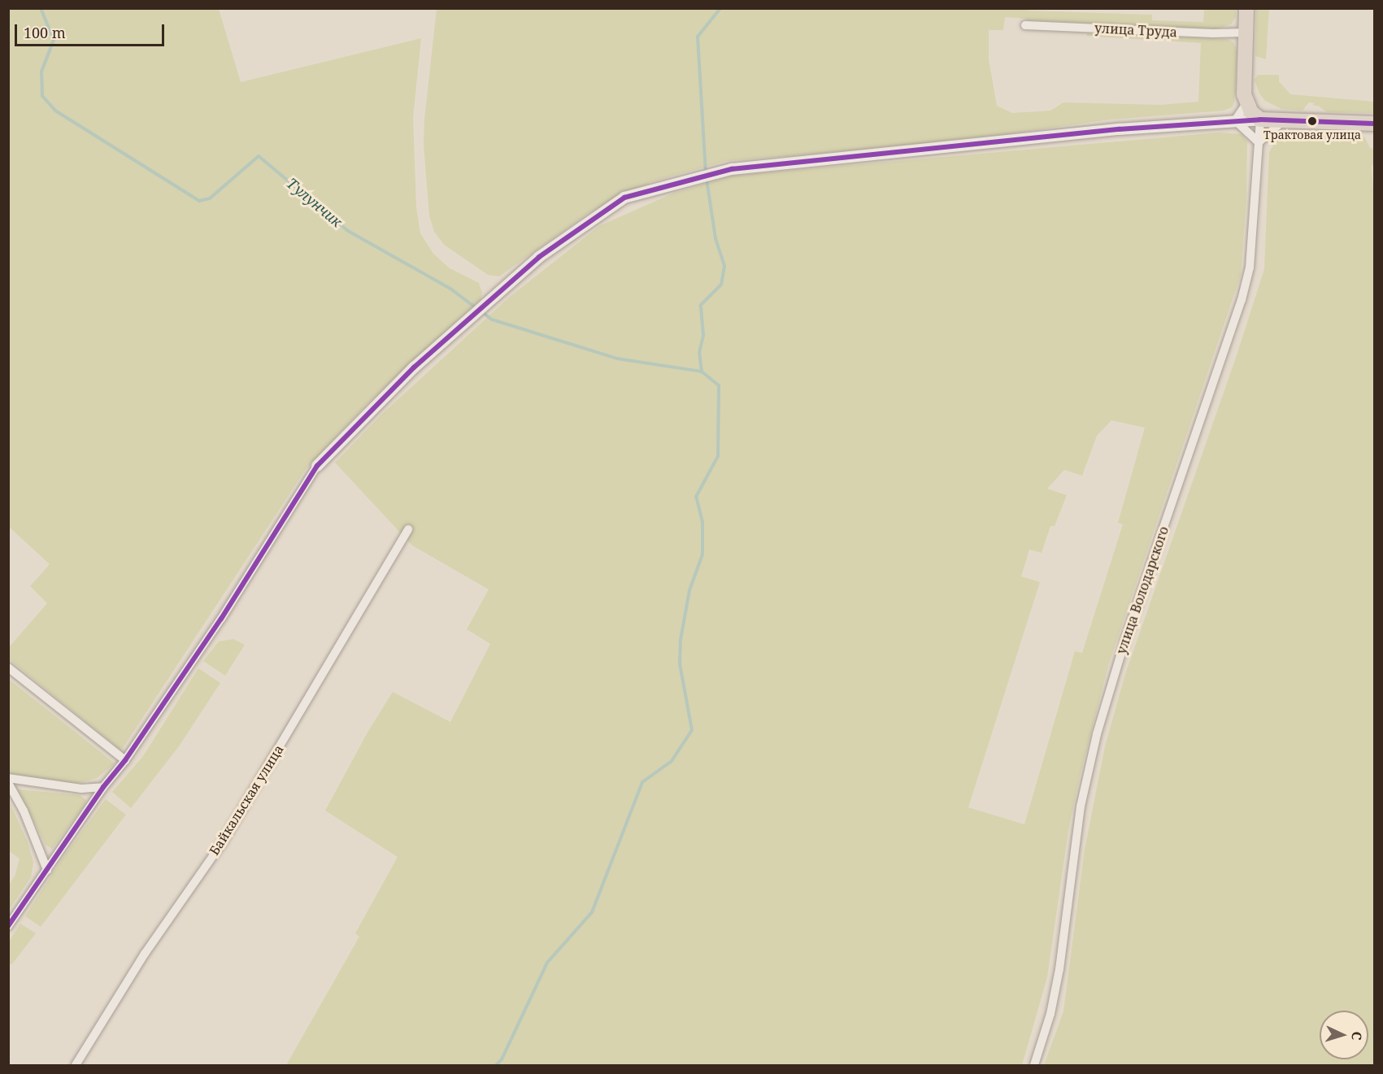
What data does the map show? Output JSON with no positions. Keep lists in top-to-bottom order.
{
  "streets": {
    "street": ["улица Труда", "улица Володарского", "Байкальская улица"]
  },
  "water": ["Тулунчик"],
  "places": ["Трактовая улица"],
  "scale_bar": "100 m",
  "north": "right"
}
